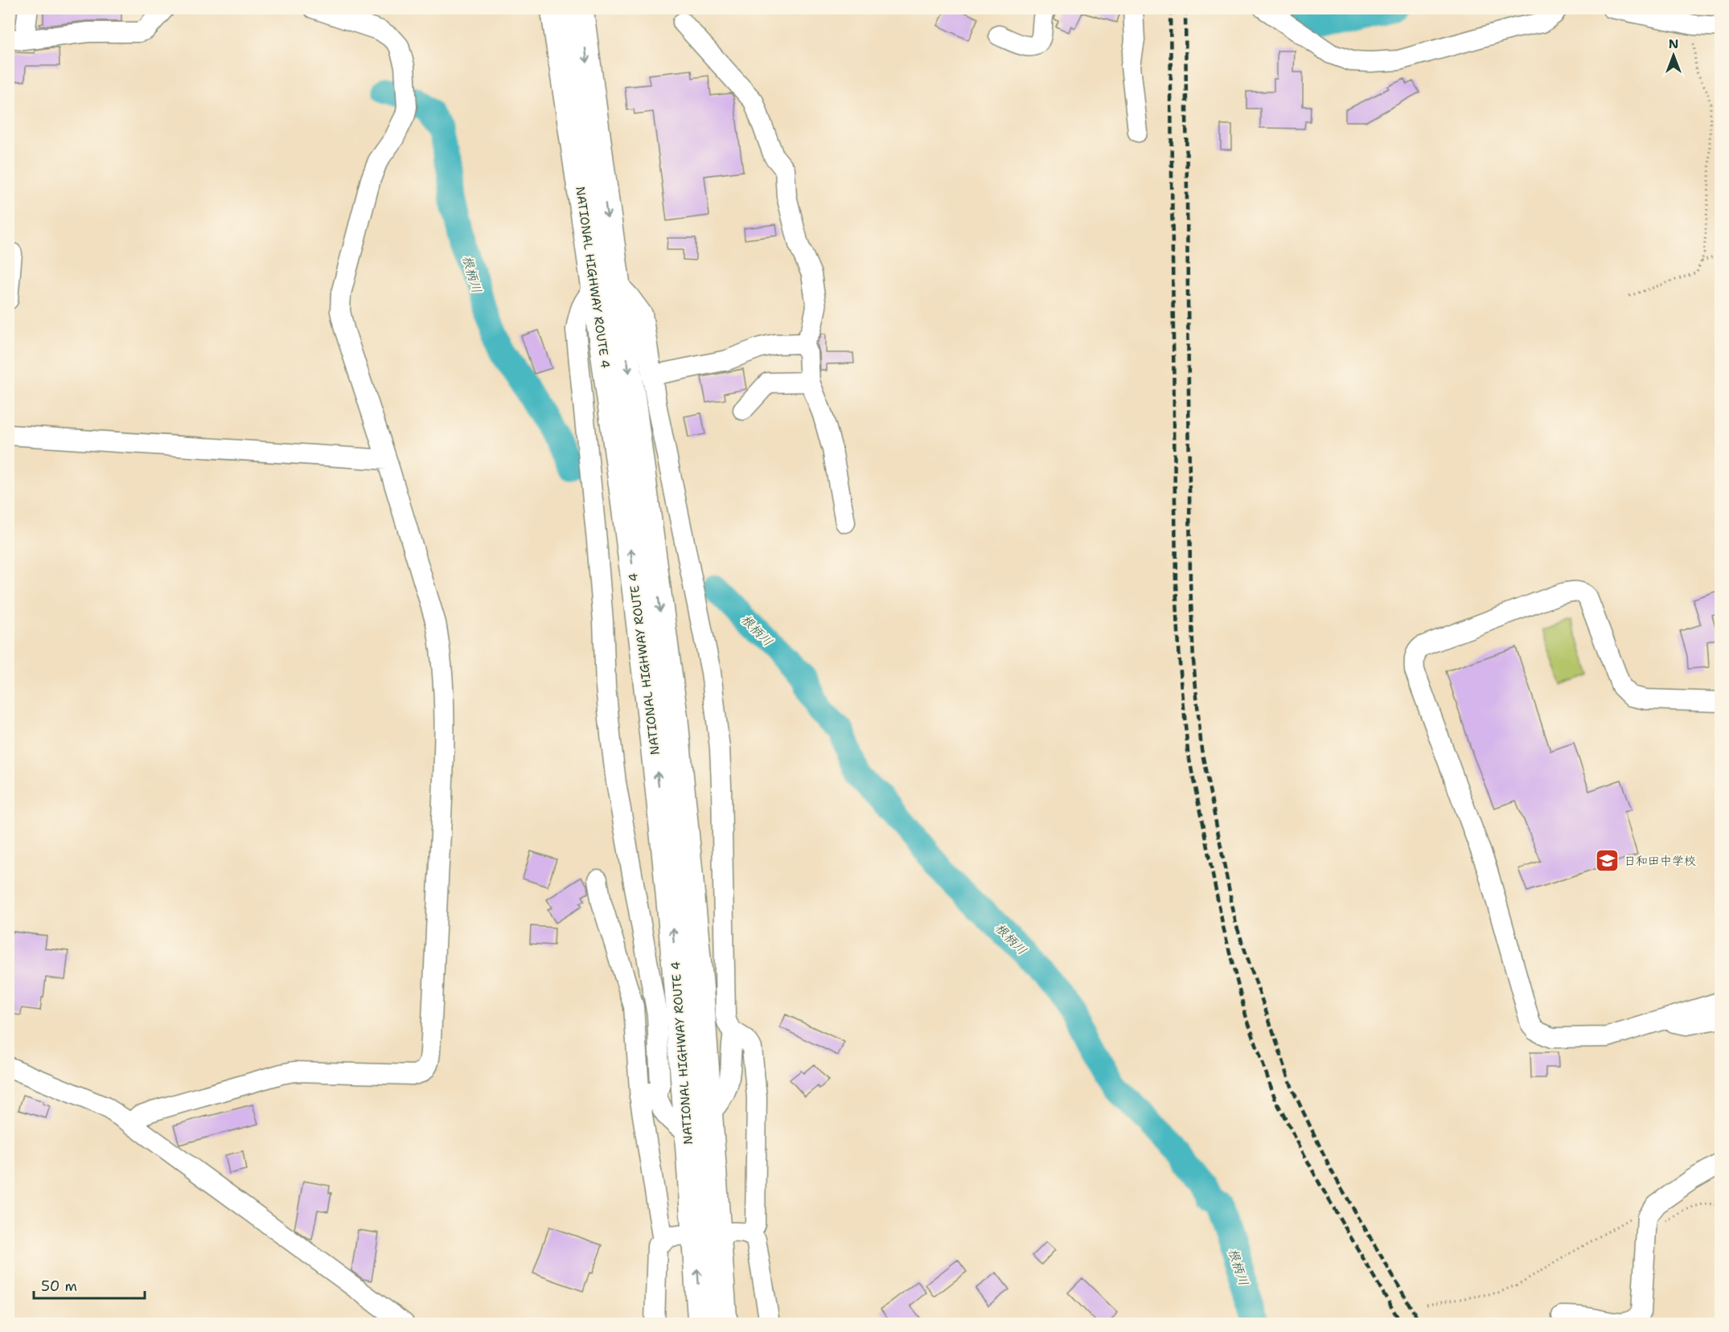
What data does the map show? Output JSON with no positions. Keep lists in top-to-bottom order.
{
  "streets": {
    "highway": ["NATIONAL HIGHWAY ROUTE 4"]
  },
  "water": ["根柄川"],
  "places": {
    "school or university": ["日和田中学校"]
  },
  "scale_bar": "50 m",
  "north": "top"
}
